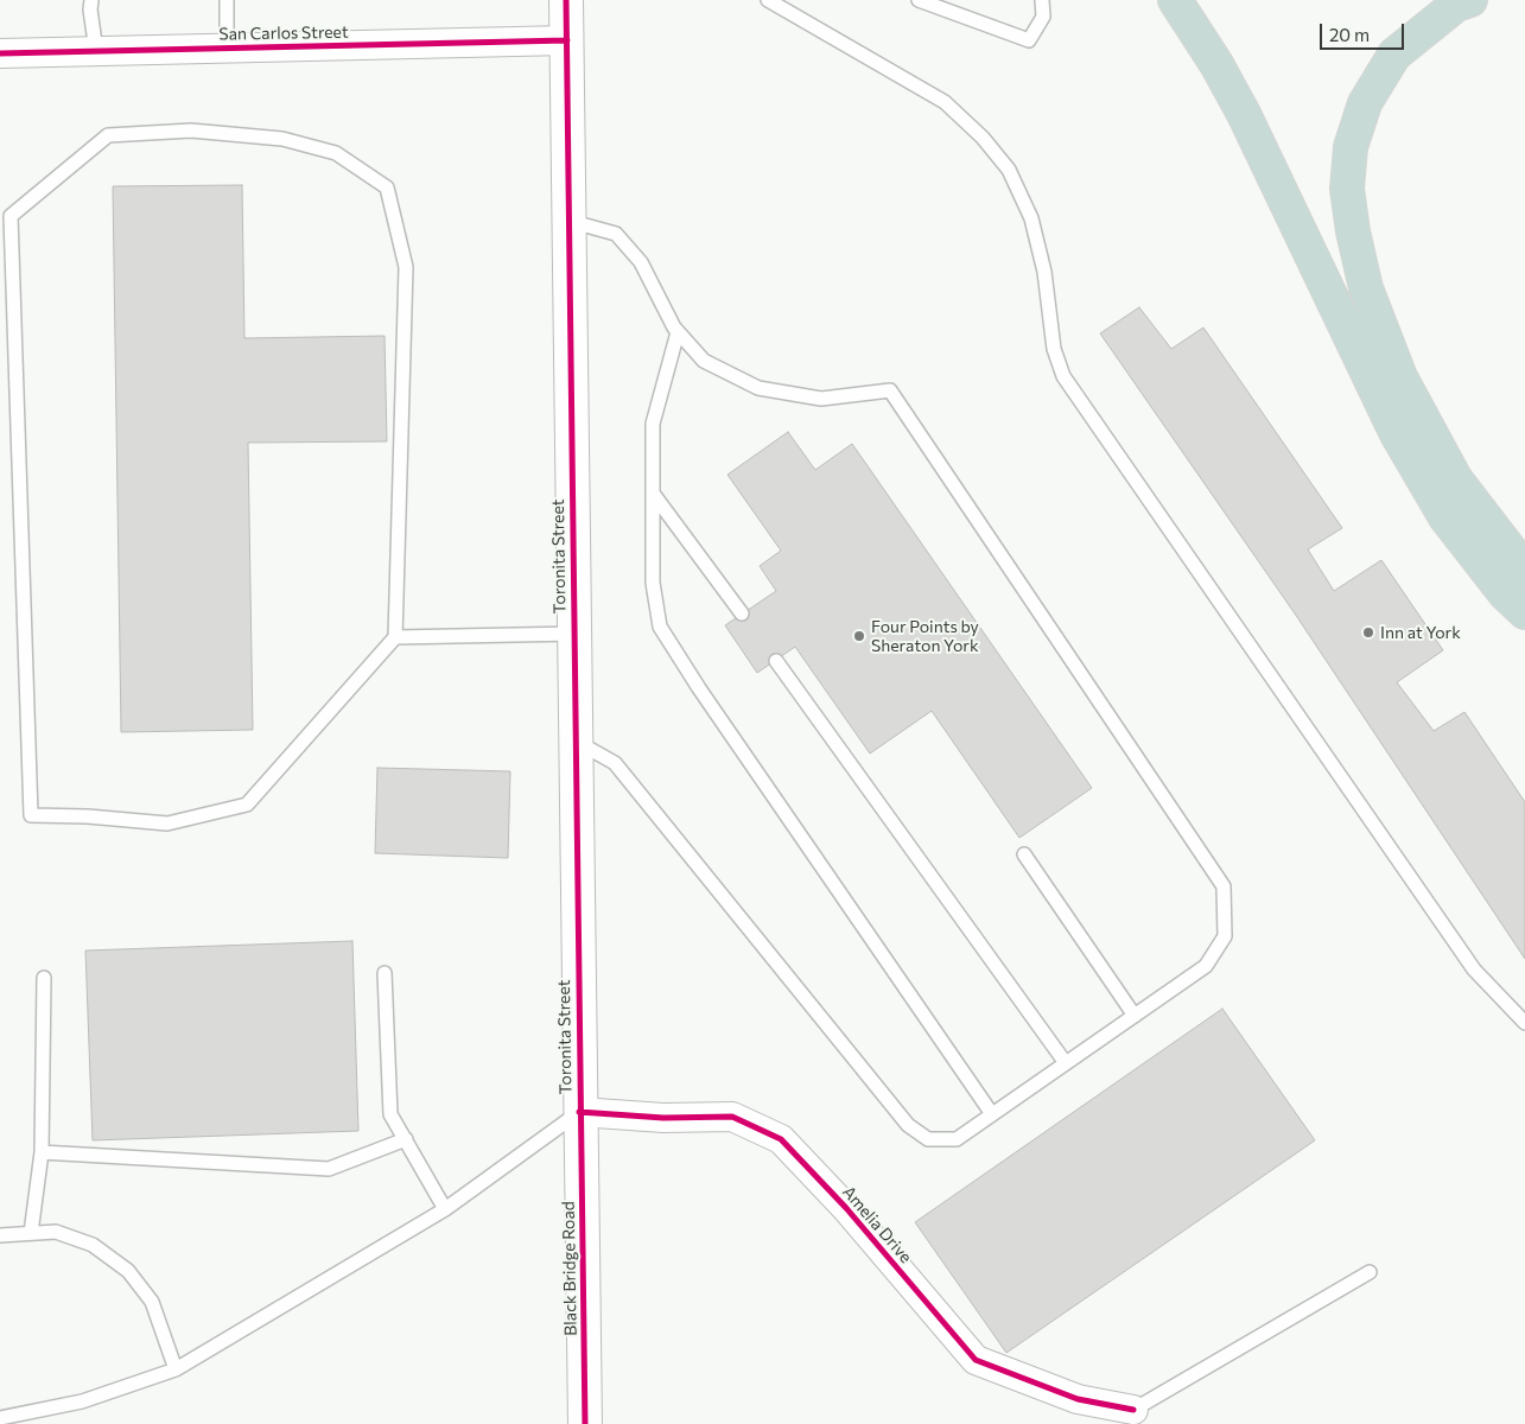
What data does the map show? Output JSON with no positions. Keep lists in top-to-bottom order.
{
  "streets": {
    "street": [
      "San Carlos Street",
      "Toronita Street",
      "Amelia Drive",
      "Black Bridge Road"
    ]
  },
  "crossings": [
    ["San Carlos Street", "Toronita Street"],
    ["Toronita Street", "Amelia Drive"],
    ["Toronita Street", "Black Bridge Road"],
    ["Amelia Drive", "Black Bridge Road"]
  ],
  "places": ["Inn at York", "Four Points by Sheraton York"],
  "scale_bar": "20 m"
}
